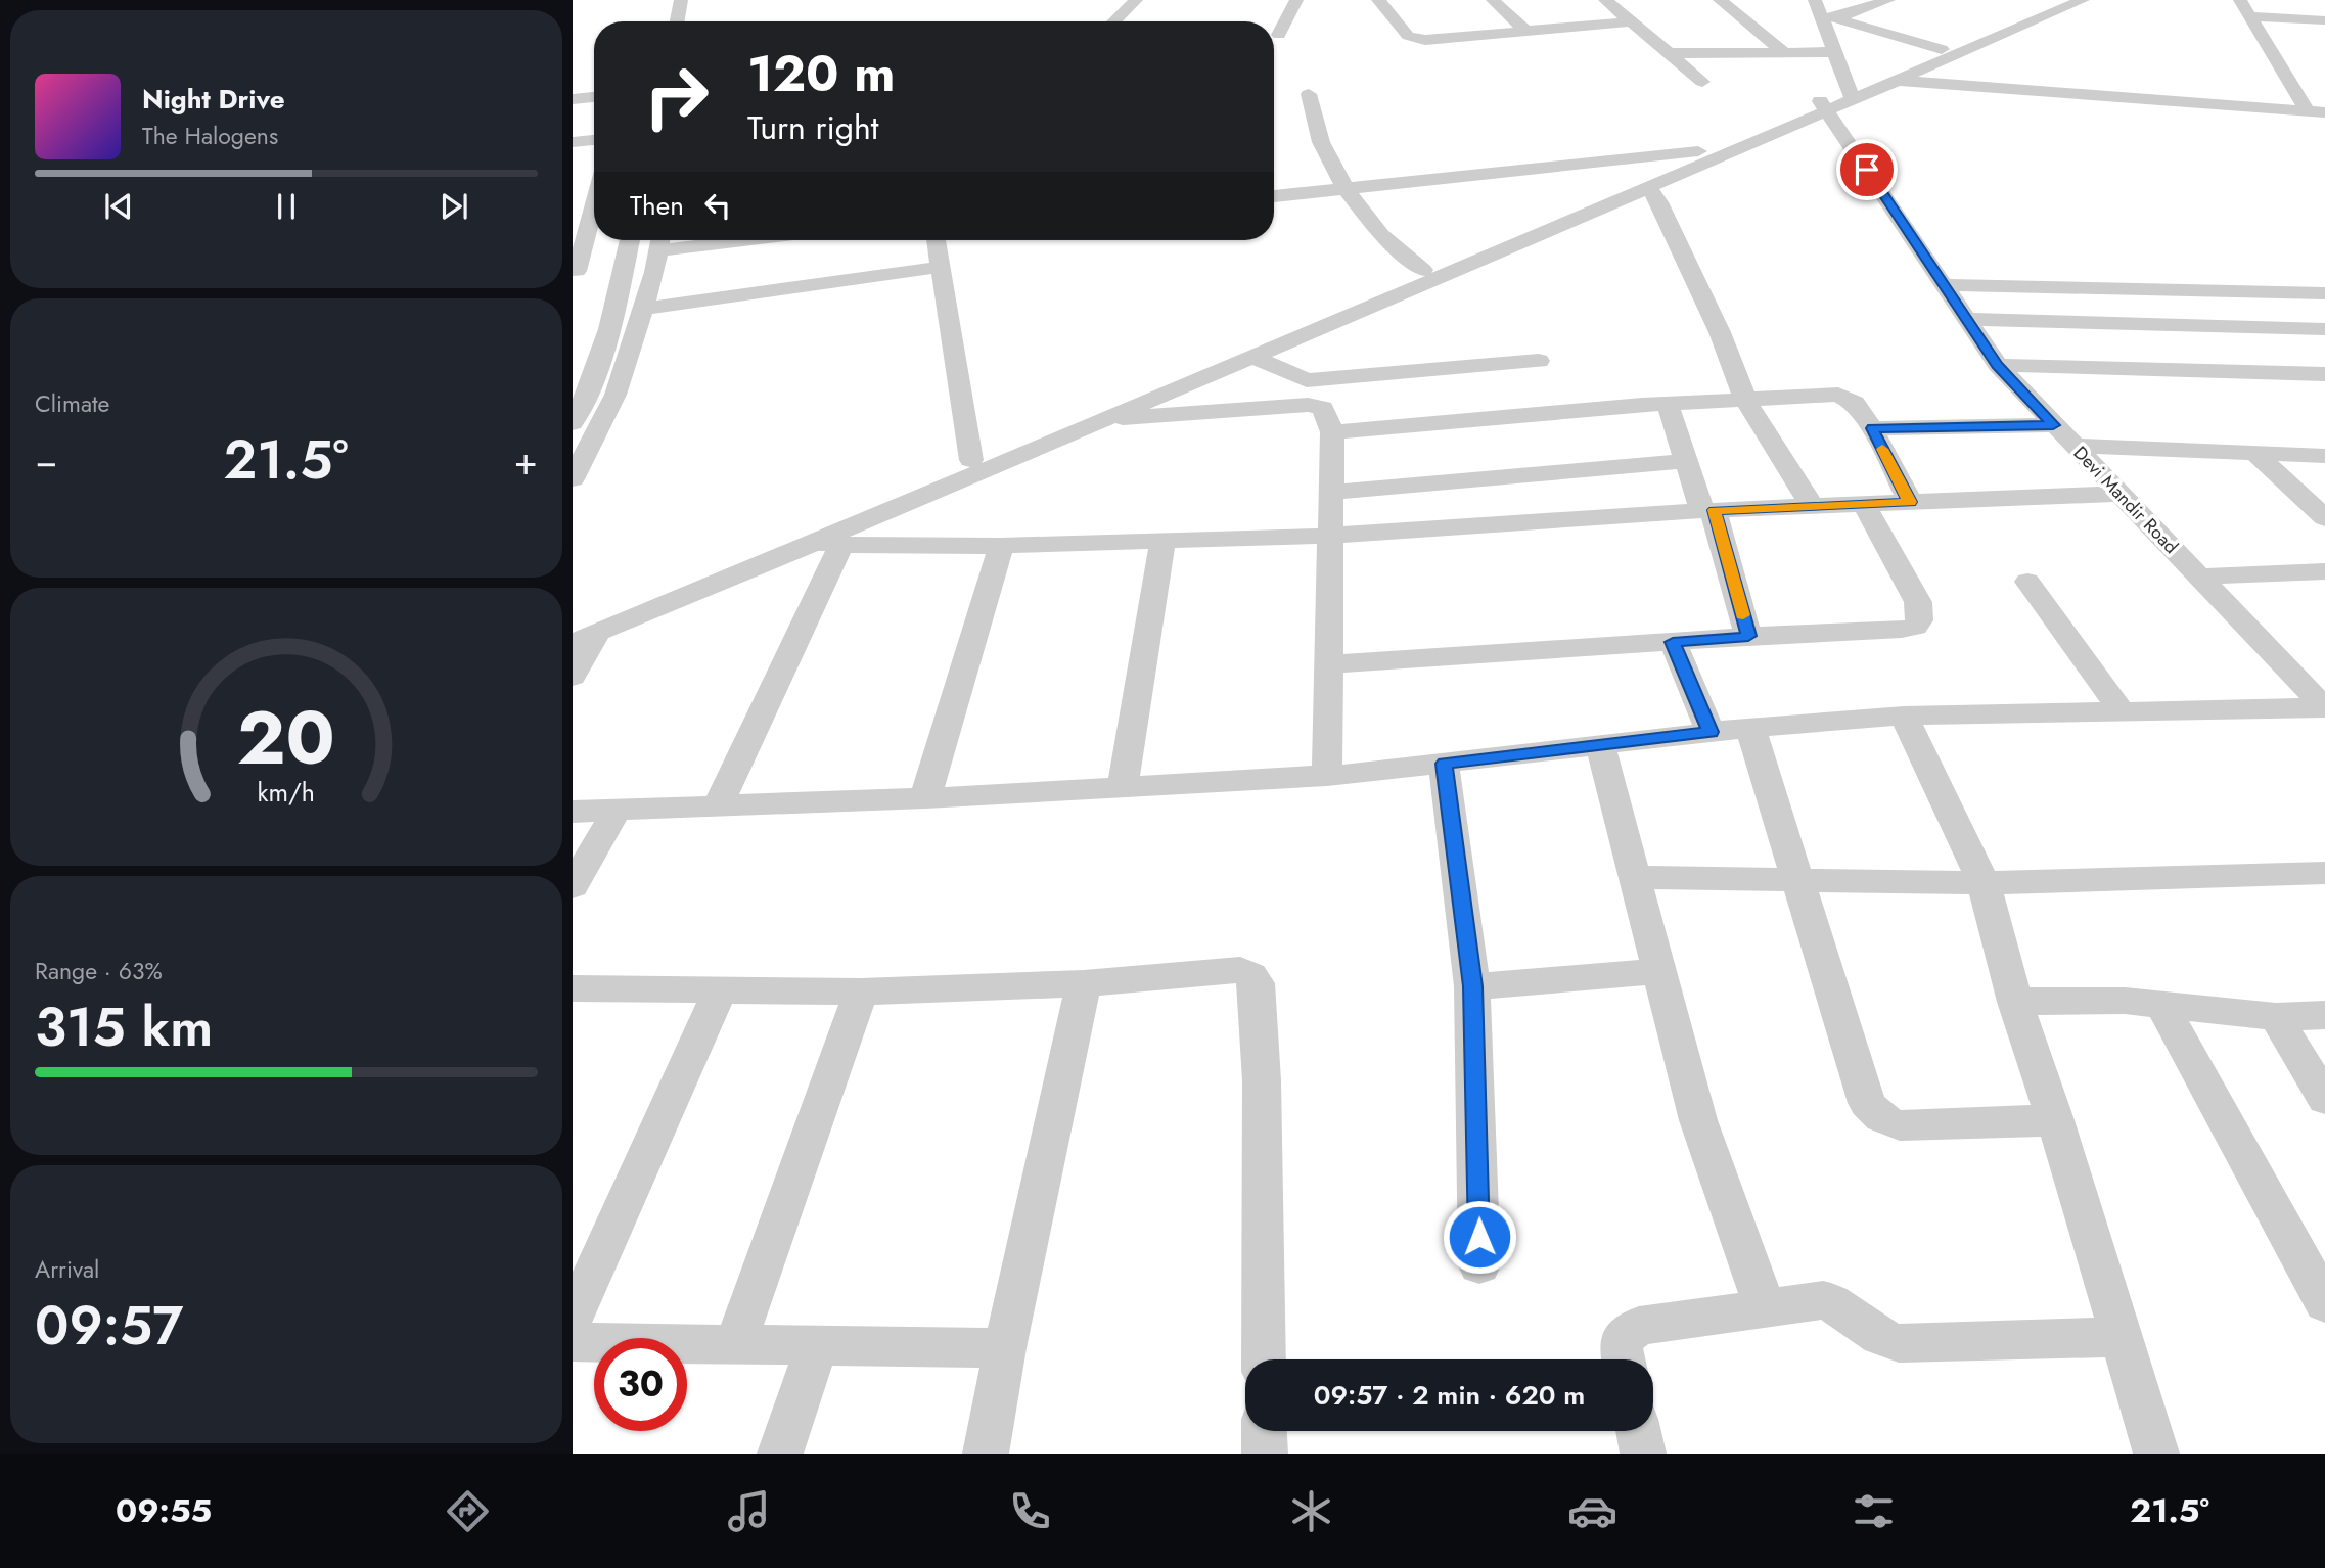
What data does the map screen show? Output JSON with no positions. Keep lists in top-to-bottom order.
{
  "streets": {
    "street": ["Devi Mandir Road"]
  },
  "page": {
    "turn": ["120 m", "Turn right"],
    "song": ["Night Drive", "The Halogens"],
    "then": "Then",
    "tile": [
      "Climate",
      ["Range · 63%", "315 km"],
      ["Arrival", "09:57"]
    ],
    "heat": ["−", "21.5°", "+"],
    "limit": "30",
    "trip": "09:57 · 2 min · 620 m",
    "tabs": ["09:55", "21.5°"],
    "gauge": ["20", "km/h"]
  }
}
